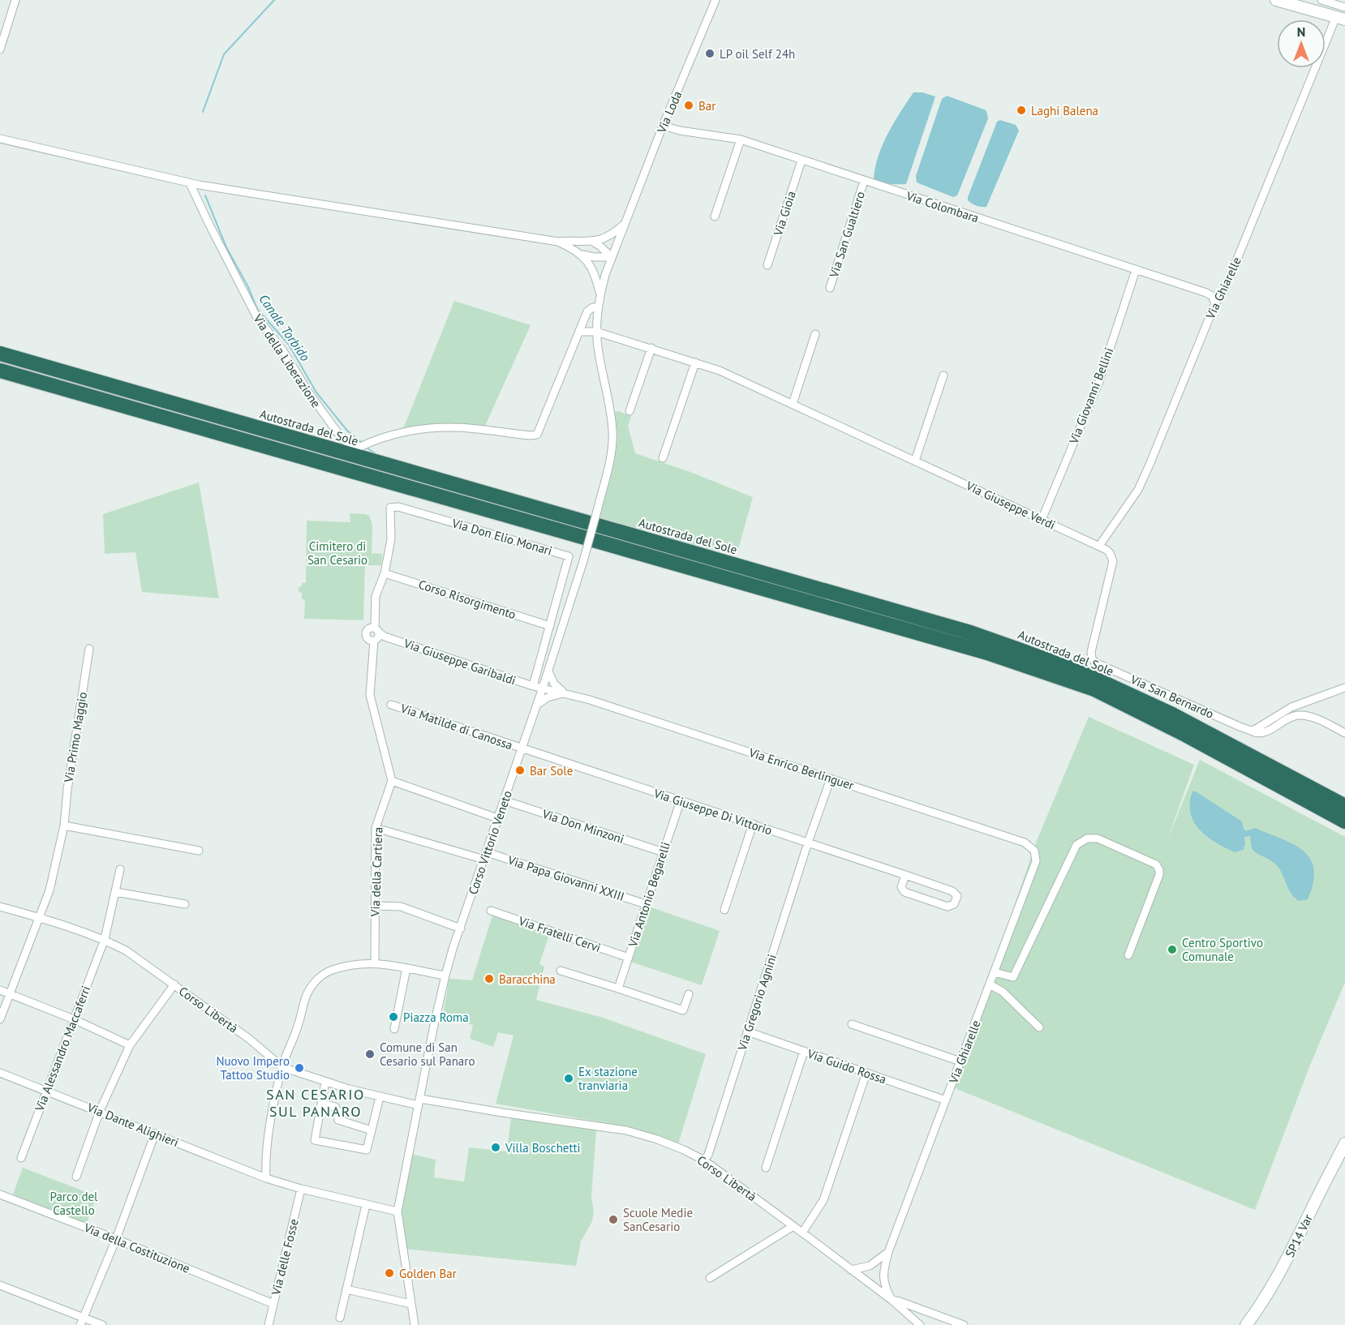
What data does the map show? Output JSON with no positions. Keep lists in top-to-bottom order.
{
  "streets": {
    "highway": ["Autostrada del Sole"],
    "main road": ["SP14 Var"],
    "street": [
      "Via Loda",
      "Via Colombara",
      "Via Gioia",
      "Via San Gualtiero",
      "Via Ghiarelle",
      "Via della Liberazione",
      "Via Giovanni Bellini",
      "Via Giuseppe Verdi",
      "Via Don Elio Monari",
      "Corso Risorgimento",
      "Via Giuseppe Garibaldi",
      "Via San Bernardo",
      "Via Matilde di Canossa",
      "Via Primo Maggio",
      "Via Enrico Berlinguer",
      "Via Giuseppe Di Vittorio",
      "Via Don Minzoni",
      "Corso Vittorio Veneto",
      "Via della Cartiera",
      "Via Papa Giovanni XXIII",
      "Via Antonio Begarelli",
      "Via Fratelli Cervi",
      "Via Gregorio Agnini",
      "Corso Libertà",
      "Via Alessandro Maccaferri",
      "Via Guido Rossa",
      "Via Dante Alighieri",
      "Via della Costituzione",
      "Via delle Fosse"
    ]
  },
  "crossings": [
    ["Via Loda", "Via Colombara"],
    ["Via Loda", "Corso Vittorio Veneto"],
    ["Via Colombara", "Via Gioia"],
    ["Via Colombara", "Via San Gualtiero"],
    ["Via Colombara", "Via Ghiarelle"],
    ["Via Colombara", "Via Giovanni Bellini"],
    ["Via Ghiarelle", "Via Giuseppe Verdi"],
    ["Via Ghiarelle", "Via San Bernardo"],
    ["Via Ghiarelle", "Via Enrico Berlinguer"],
    ["Via Ghiarelle", "Via Guido Rossa"],
    ["Via della Liberazione", "Corso Vittorio Veneto"],
    ["Via Giovanni Bellini", "Via Giuseppe Verdi"],
    ["Via Giuseppe Verdi", "Via San Bernardo"],
    ["Via Giuseppe Verdi", "Corso Vittorio Veneto"],
    ["Via Don Elio Monari", "Corso Risorgimento"],
    ["Via Don Elio Monari", "Via Giuseppe Garibaldi"],
    ["Via Giuseppe Garibaldi", "Via Enrico Berlinguer"],
    ["Via Giuseppe Garibaldi", "Corso Vittorio Veneto"],
    ["Via Matilde di Canossa", "Via Giuseppe Di Vittorio"],
    ["Via Matilde di Canossa", "Corso Vittorio Veneto"],
    ["Via Primo Maggio", "Corso Libertà"],
    ["Via Enrico Berlinguer", "Corso Vittorio Veneto"],
    ["Via Enrico Berlinguer", "Via Gregorio Agnini"],
    ["Via Giuseppe Di Vittorio", "Corso Vittorio Veneto"],
    ["Via Giuseppe Di Vittorio", "Via Antonio Begarelli"],
    ["Via Giuseppe Di Vittorio", "Via Gregorio Agnini"],
    ["Via Don Minzoni", "Corso Vittorio Veneto"],
    ["Via Don Minzoni", "Via Antonio Begarelli"],
    ["Corso Vittorio Veneto", "Via Papa Giovanni XXIII"],
    ["Corso Vittorio Veneto", "Corso Libertà"],
    ["Corso Vittorio Veneto", "Via Dante Alighieri"],
    ["Via della Cartiera", "Via Papa Giovanni XXIII"],
    ["Via Papa Giovanni XXIII", "Via Antonio Begarelli"],
    ["Via Antonio Begarelli", "Via Fratelli Cervi"],
    ["Via Gregorio Agnini", "Corso Libertà"],
    ["Via Gregorio Agnini", "Via Guido Rossa"],
    ["Corso Libertà", "Via Alessandro Maccaferri"],
    ["Via Alessandro Maccaferri", "Via Dante Alighieri"],
    ["Via Dante Alighieri", "Via delle Fosse"],
    ["Via della Costituzione", "Via delle Fosse"]
  ],
  "districts": ["SAN CESARIO SUL PANARO"],
  "water": ["Canale Torbido"],
  "parks": ["Cimitero di San Cesario", "Parco del Castello"],
  "places": [
    "LP oil Self 24h",
    "Bar",
    "Laghi Balena",
    "Bar Sole",
    "Centro Sportivo Comunale",
    "Baracchina",
    "Piazza Roma",
    "Comune di San Cesario sul Panaro",
    "Nuovo Impero Tattoo Studio",
    "Ex stazione tranviaria",
    "Villa Boschetti",
    "Scuole Medie SanCesario",
    "Golden Bar"
  ],
  "north": "top"
}
